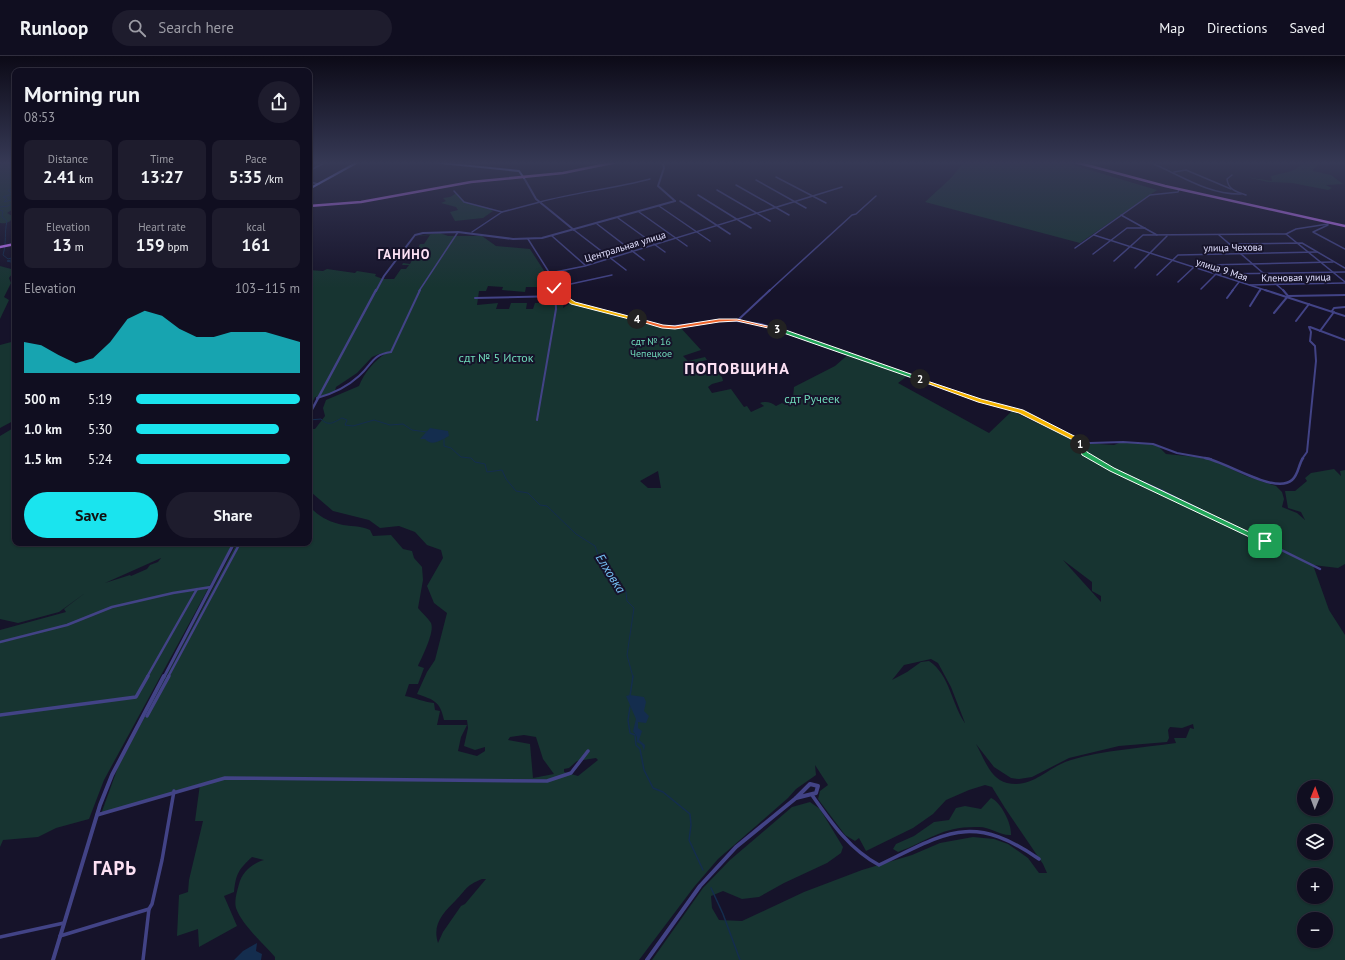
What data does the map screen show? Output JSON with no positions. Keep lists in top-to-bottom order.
{
  "streets": {
    "street": [
      "Центральная улица",
      "улица Чехова",
      "улица 9 Мая",
      "Кленовая улица"
    ]
  },
  "crossings": [
    ["улица Чехова", "улица 9 Мая"],
    ["улица 9 Мая", "Кленовая улица"]
  ],
  "districts": ["ГАНИНО", "ПОПОВЩИНА", "ГАРЬ"],
  "water": ["Елховка"],
  "parks": ["сдт № 16 Чепецкое", "сдт № 5 Исток", "сдт Ручеек"],
  "north": "top",
  "page": {
    "header": "Runloop",
    "search": "Search here",
    "nav": ["Map", "Directions", "Saved"],
    "heading": ["Morning run", "08:53"],
    "stats": [
      ["Distance", "2.41 km"],
      ["Time", "13:27"],
      ["Pace", "5:35 /km"],
      ["Elevation", "13 m"],
      ["Heart rate", "159 bpm"],
      ["kcal", "161"]
    ],
    "chart": ["Elevation", "103–115 m"],
    "pins": [
      "4",
      "3",
      "2",
      "1"
    ],
    "list": [
      {
        "name": "500 m",
        "note": "5:19"
      },
      {
        "name": "1.0 km",
        "note": "5:30"
      },
      {
        "name": "1.5 km",
        "note": "5:24"
      }
    ],
    "buttons": ["Save", "Share"],
    "map_buttons": ["+", "−"]
  }
}
